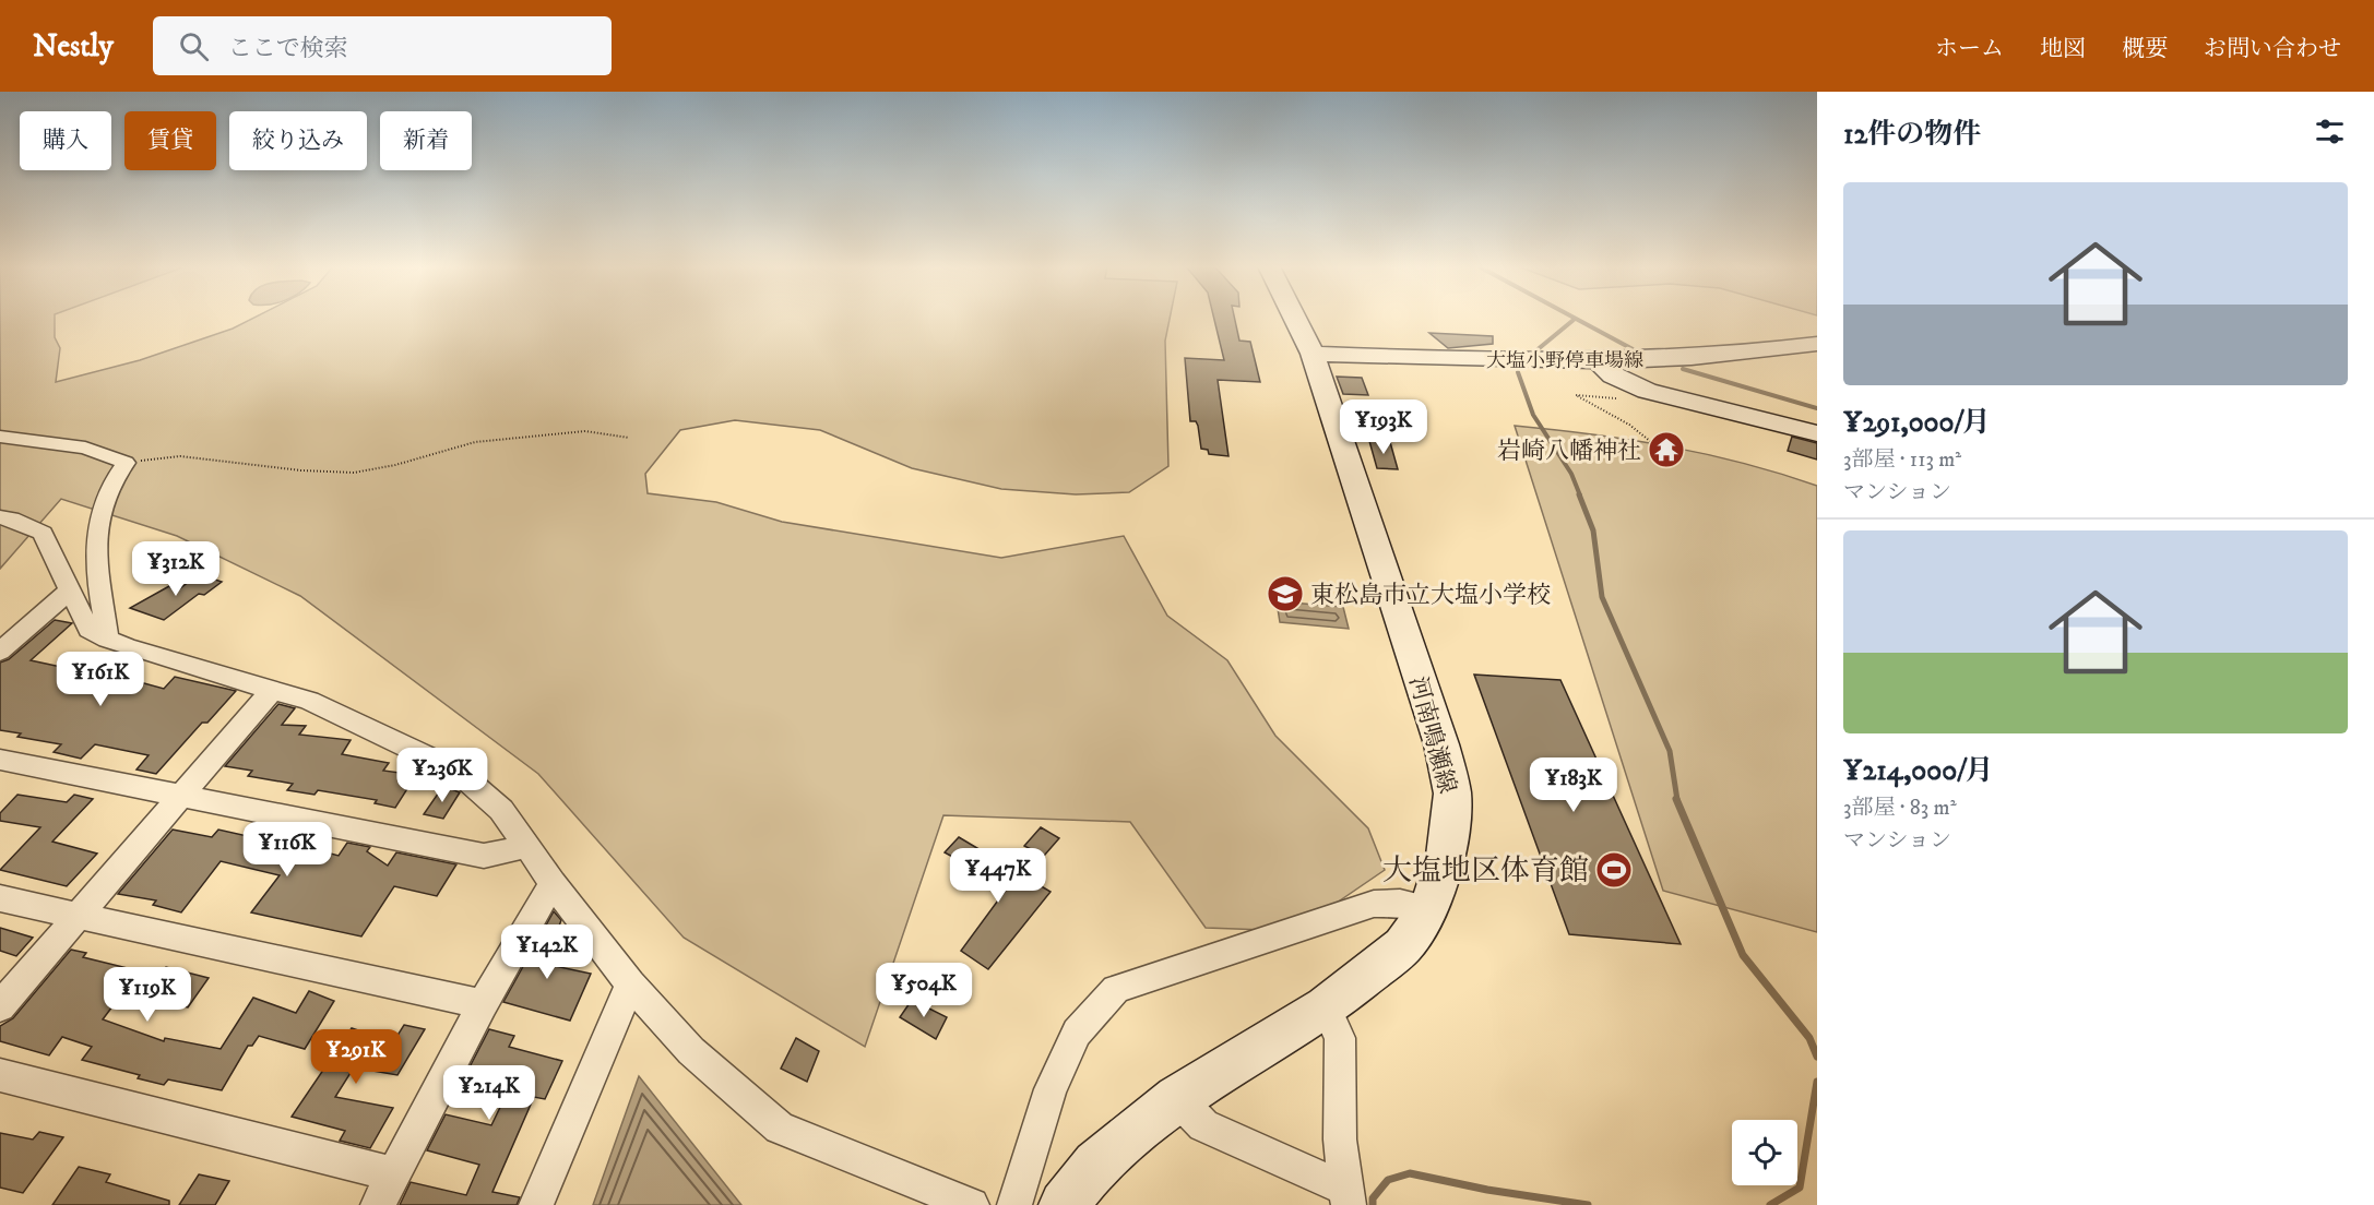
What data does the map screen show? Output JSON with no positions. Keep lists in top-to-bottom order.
{
  "streets": {
    "main road": ["大塩小野停車場線", "河南鳴瀬線"]
  },
  "crossings": [
    ["大塩小野停車場線", "河南鳴瀬線"]
  ],
  "places": {
    "temple": ["岩崎八幡神社"],
    "school or university": ["東松島市立大塩小学校"],
    "sports": ["大塩地区体育館"]
  },
  "page": {
    "header": "Nestly",
    "search": "ここで検索",
    "nav": [
      "ホーム",
      "地図",
      "概要",
      "お問い合わせ"
    ],
    "heading": "12件の物件",
    "chip": [
      "購入",
      "賃貸",
      "絞り込み",
      "新着"
    ],
    "list": [
      {
        "name": "¥291,000/月",
        "note": "3部屋 · 113 m² · マンション"
      },
      {
        "name": "¥214,000/月",
        "note": "3部屋 · 83 m² · マンション"
      }
    ],
    "price": [
      "¥193K",
      "¥312K",
      "¥161K",
      "¥236K",
      "¥183K",
      "¥116K",
      "¥447K",
      "¥142K",
      "¥504K",
      "¥119K",
      "¥291K",
      "¥214K"
    ]
  }
}
